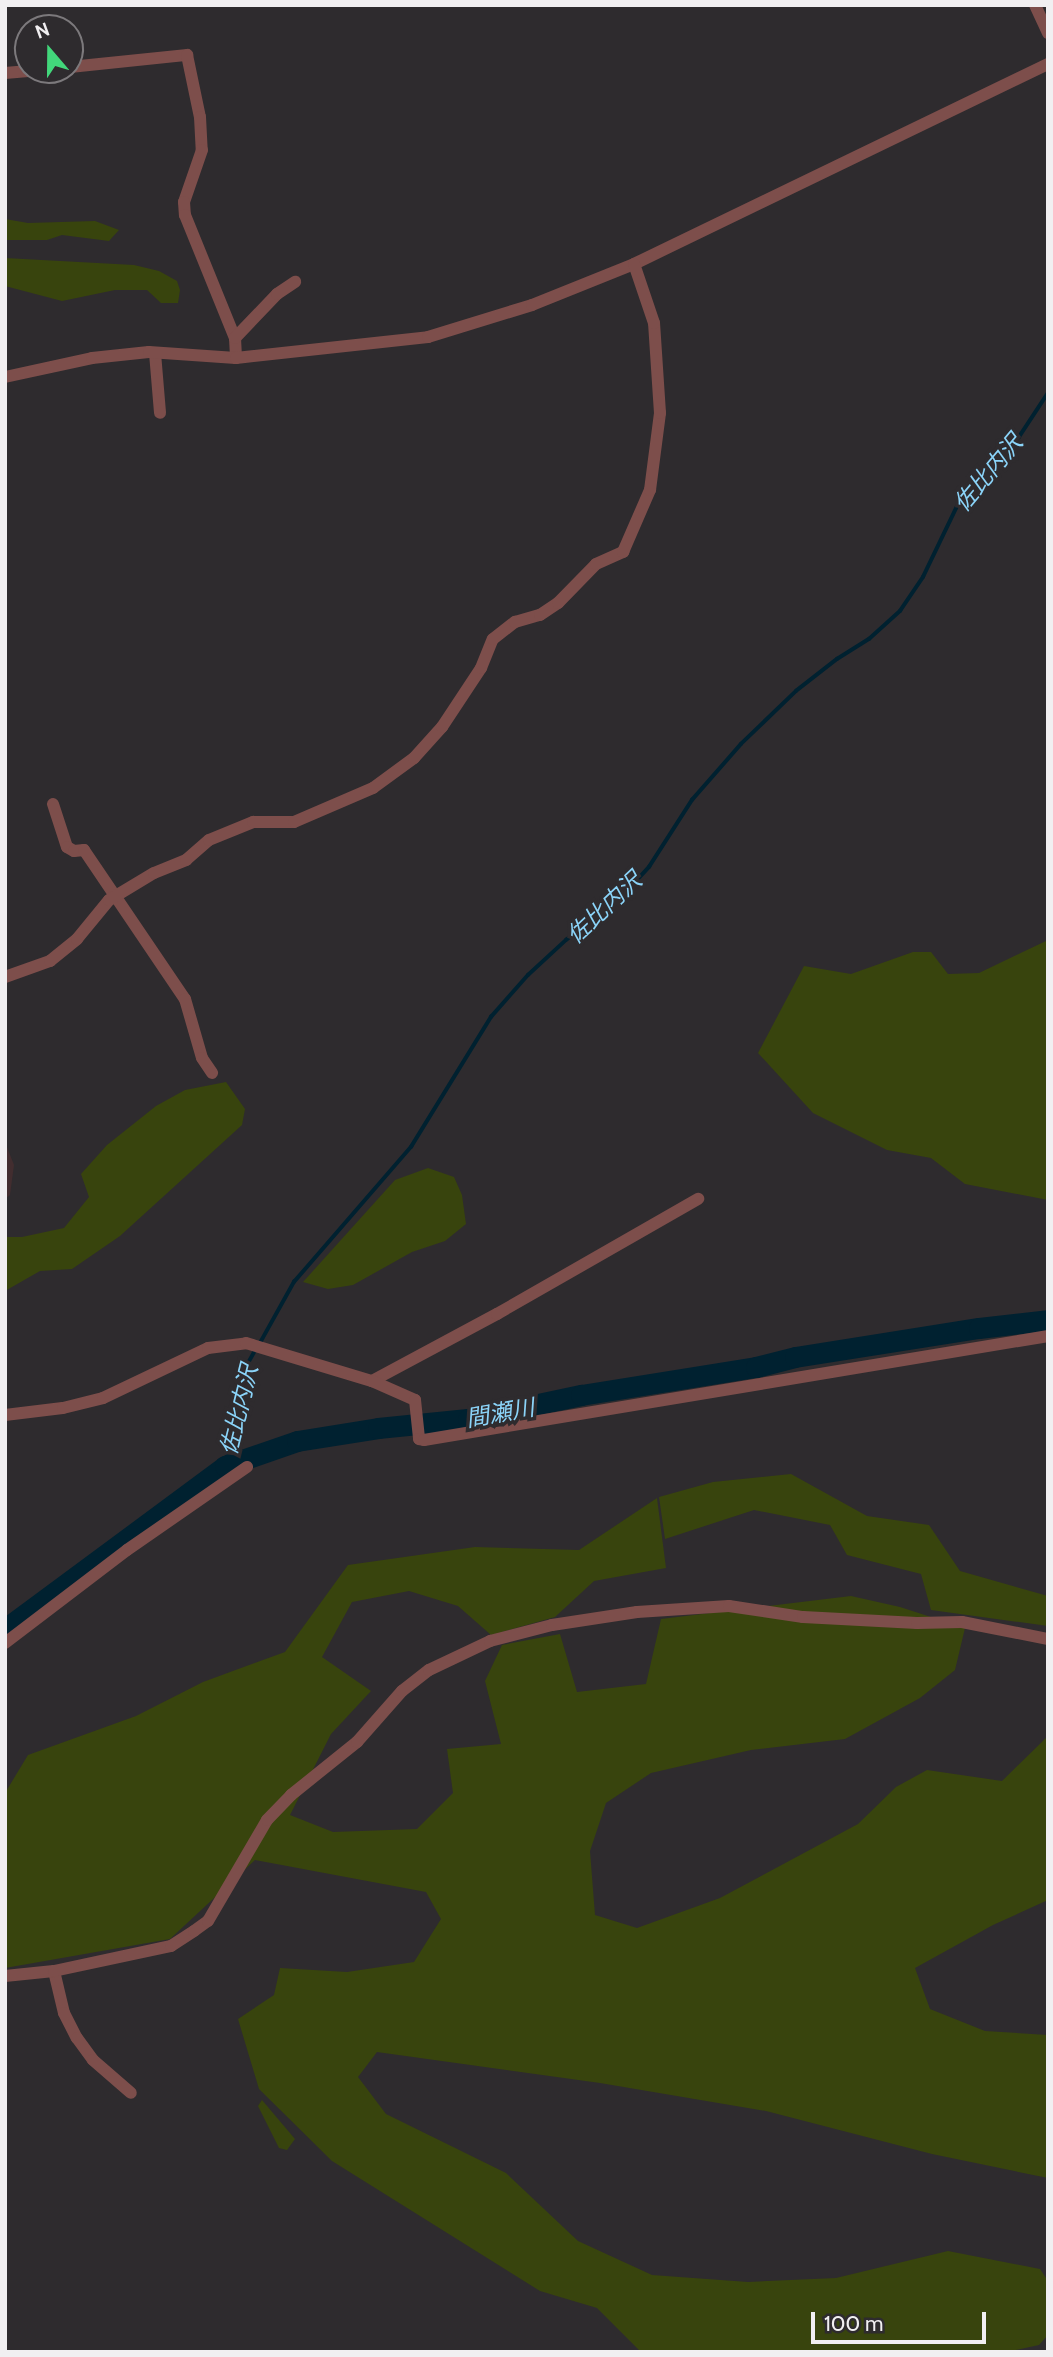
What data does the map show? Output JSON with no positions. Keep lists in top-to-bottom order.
{
  "water": ["佐比内沢", "間瀬川"],
  "scale_bar": "100 m",
  "north": "top"
}
